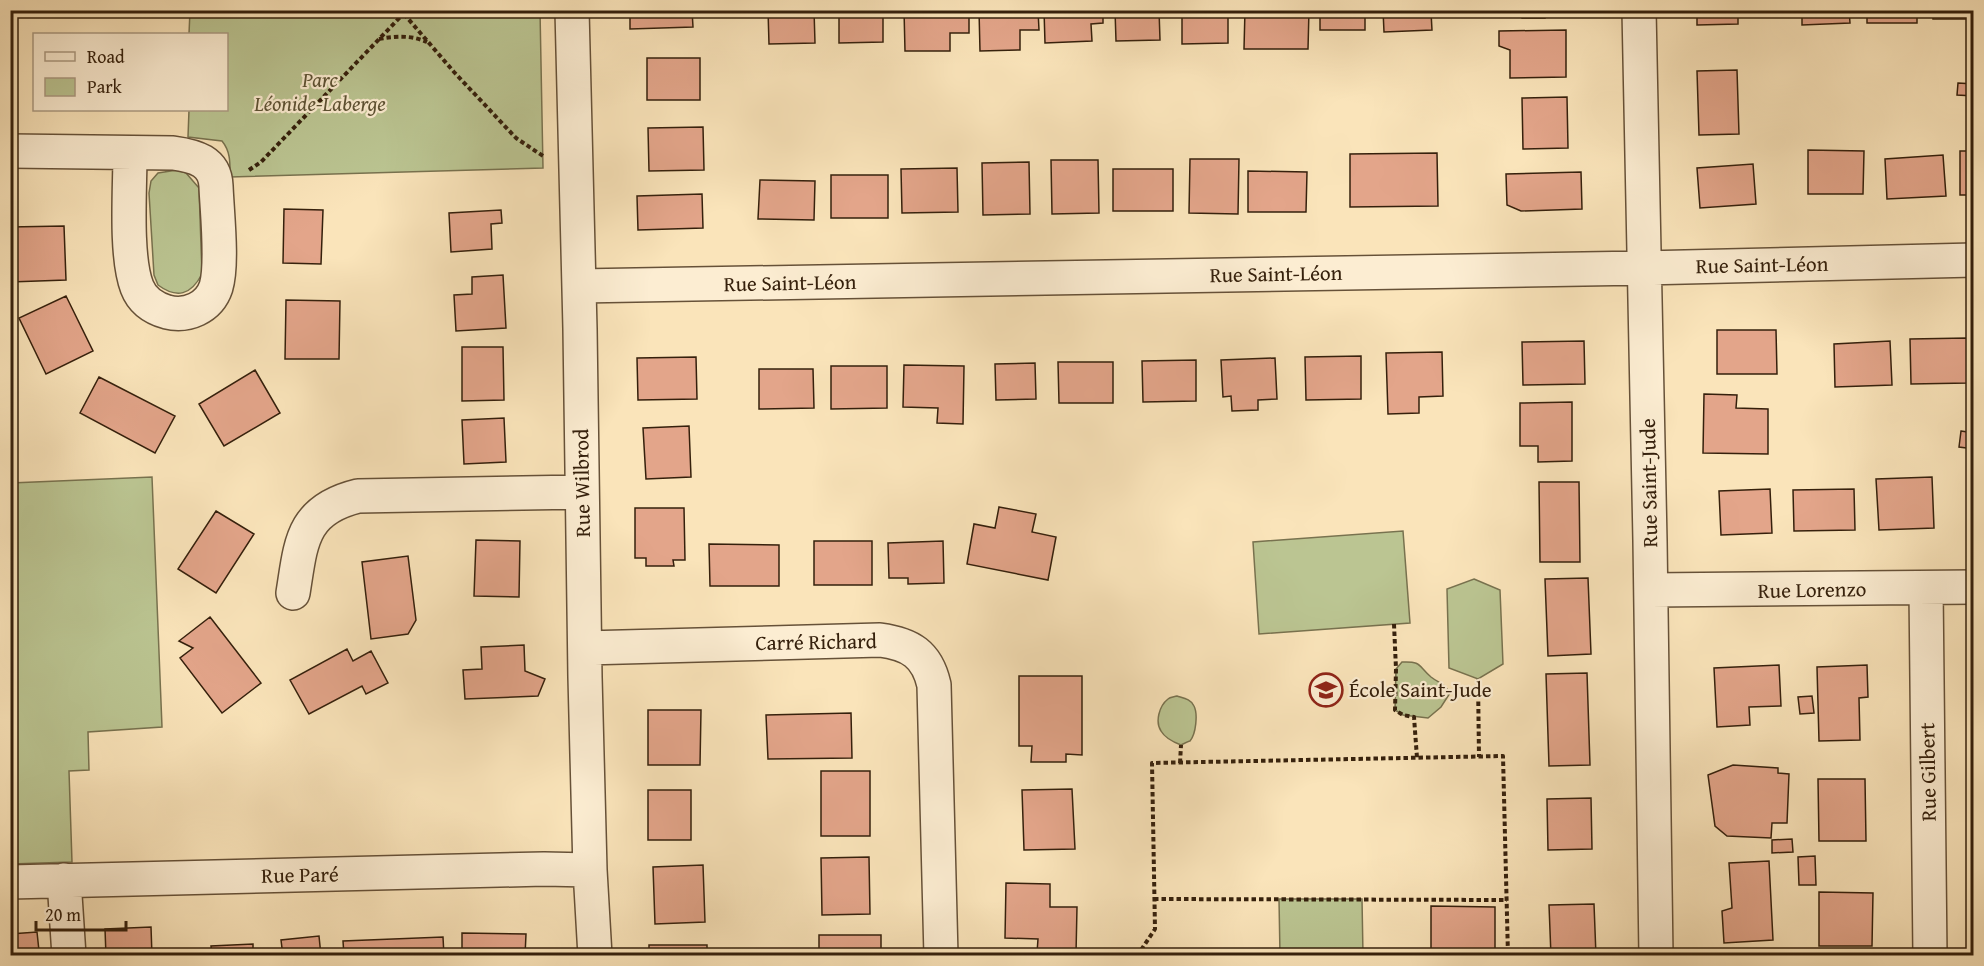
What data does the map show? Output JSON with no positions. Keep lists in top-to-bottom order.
{
  "streets": {
    "street": [
      "Rue Saint-Léon",
      "Rue Wilbrod",
      "Rue Saint-Jude",
      "Rue Lorenzo",
      "Carré Richard",
      "Rue Gilbert",
      "Rue Paré"
    ]
  },
  "crossings": [
    ["Rue Saint-Léon", "Rue Wilbrod"],
    ["Rue Saint-Léon", "Rue Saint-Jude"],
    ["Rue Wilbrod", "Carré Richard"],
    ["Rue Wilbrod", "Rue Paré"],
    ["Rue Saint-Jude", "Rue Lorenzo"],
    ["Rue Lorenzo", "Rue Gilbert"]
  ],
  "parks": ["Parc Léonide-Laberge"],
  "places": {
    "school or university": ["École Saint-Jude"]
  },
  "legend": ["Road", "Park"],
  "scale_bar": "20 m"
}
